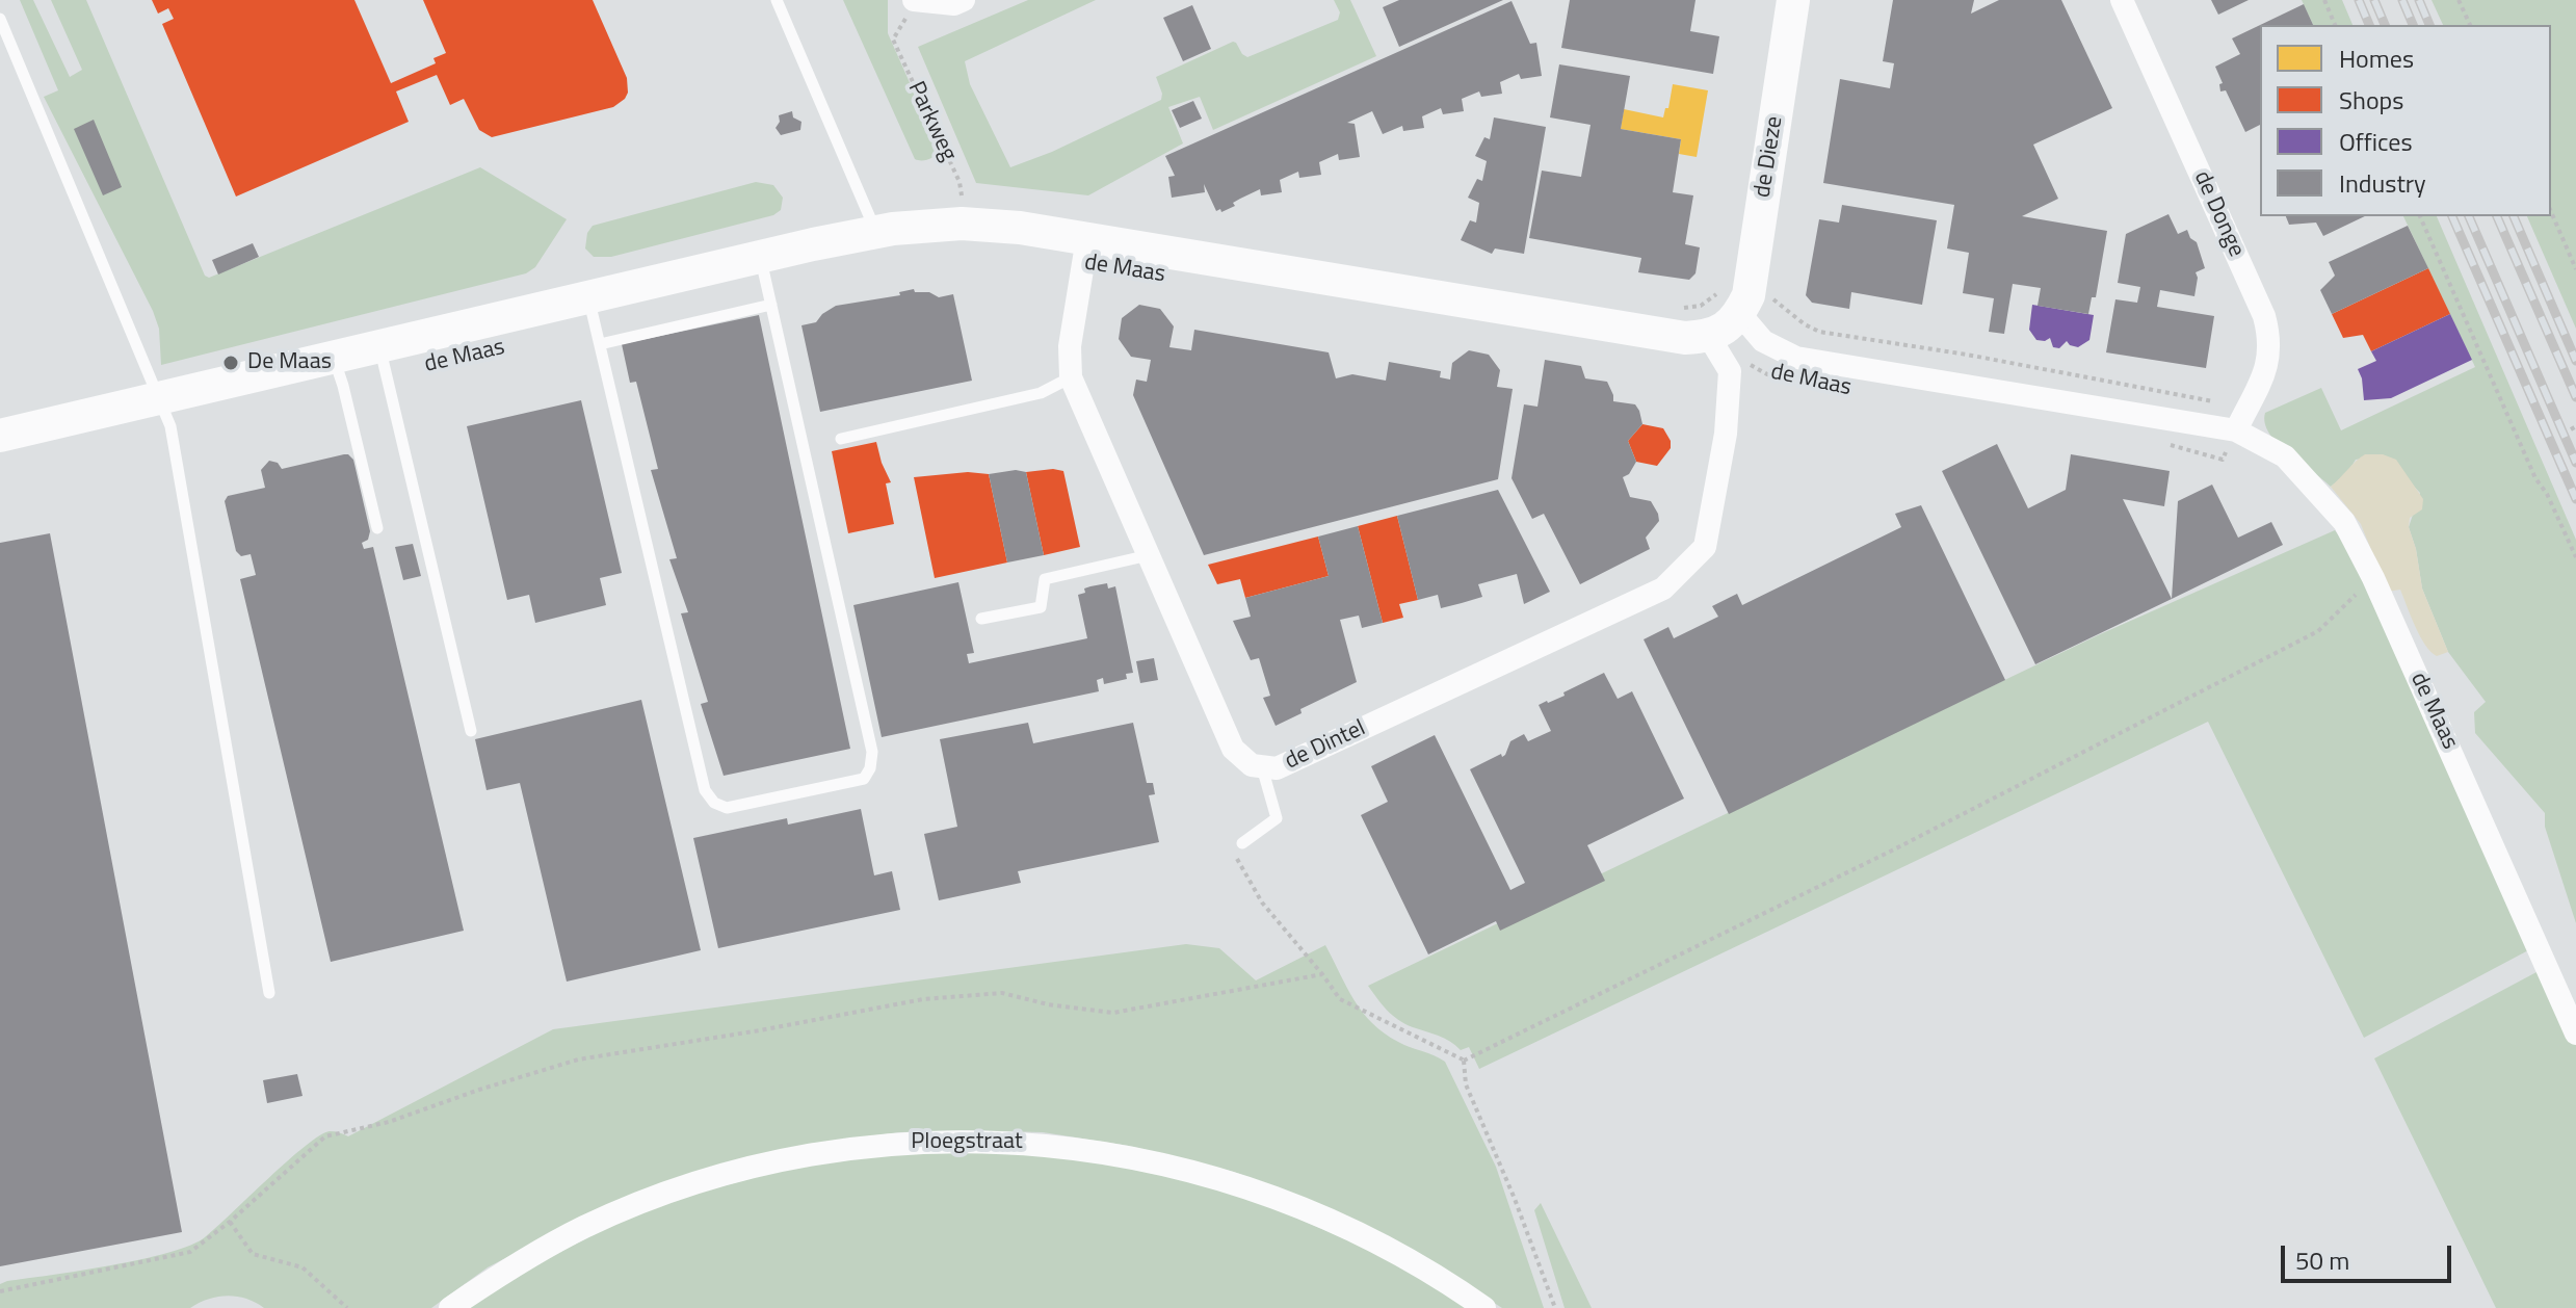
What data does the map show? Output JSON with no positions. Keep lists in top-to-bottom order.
{
  "streets": {
    "street": [
      "de Dieze",
      "de Donge",
      "de Maas",
      "de Dintel",
      "Ploegstraat"
    ],
    "path": ["Parkweg"]
  },
  "crossings": [
    ["Parkweg", "de Maas"],
    ["de Dieze", "de Maas"],
    ["de Donge", "de Maas"],
    ["de Maas", "de Dintel"]
  ],
  "places": ["De Maas"],
  "legend": [
    "Homes",
    "Shops",
    "Offices",
    "Industry"
  ],
  "scale_bar": "50 m"
}
